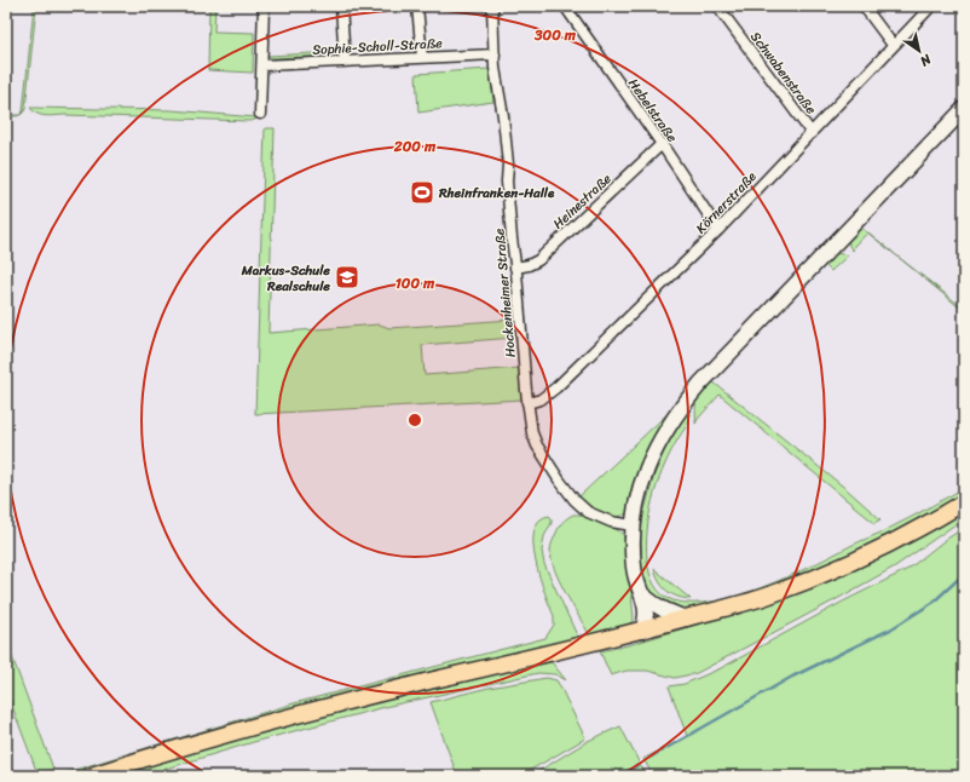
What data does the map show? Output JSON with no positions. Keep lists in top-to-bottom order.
{
  "streets": {
    "street": [
      "Sophie-Scholl-Straße",
      "Schwabenstraße",
      "Hebelstraße",
      "Heinestraße",
      "Körnerstraße",
      "Hockenheimer Straße"
    ]
  },
  "crossings": [
    ["Sophie-Scholl-Straße", "Hockenheimer Straße"],
    ["Schwabenstraße", "Körnerstraße"],
    ["Hebelstraße", "Heinestraße"],
    ["Hebelstraße", "Körnerstraße"],
    ["Heinestraße", "Hockenheimer Straße"],
    ["Körnerstraße", "Hockenheimer Straße"]
  ],
  "places": {
    "sports": ["Rheinfranken-Halle"],
    "school or university": ["Markus-Schule Realschule"]
  },
  "north": "bottom right",
  "rings": ["300 m", "200 m", "100 m"]
}
